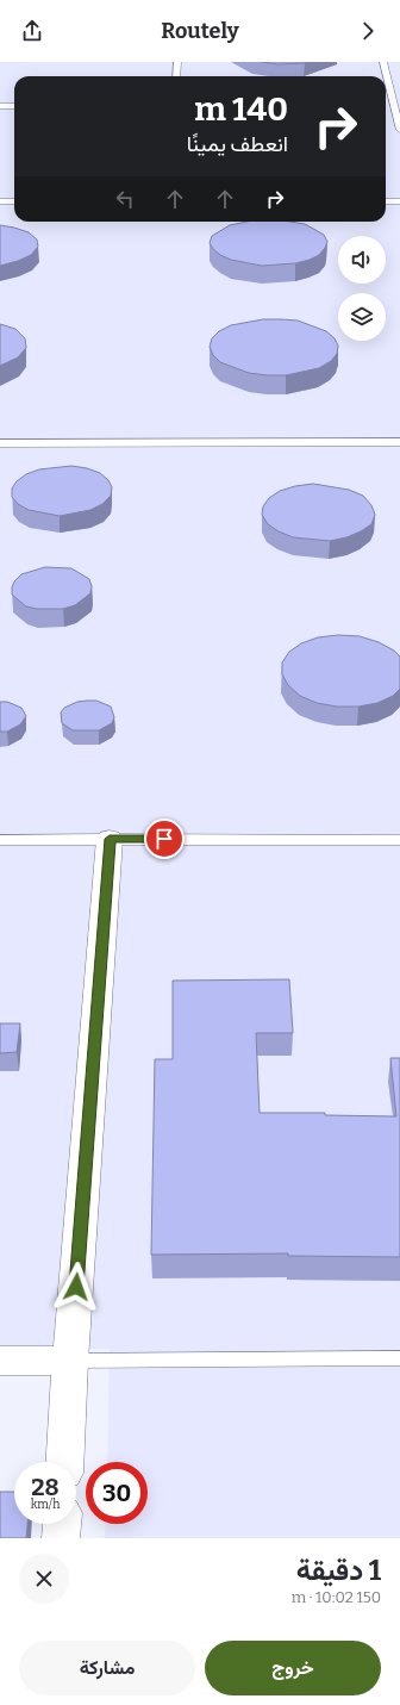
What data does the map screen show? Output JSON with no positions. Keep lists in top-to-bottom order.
{
  "page": {
    "header": "Routely",
    "turn": ["140 m", "انعطف يمينًا"],
    "speed": "28 km/h",
    "limit": "30",
    "heading": ["1 دقيقة", "150 m · 10:02"],
    "buttons": ["خروج", "مشاركة"]
  }
}
